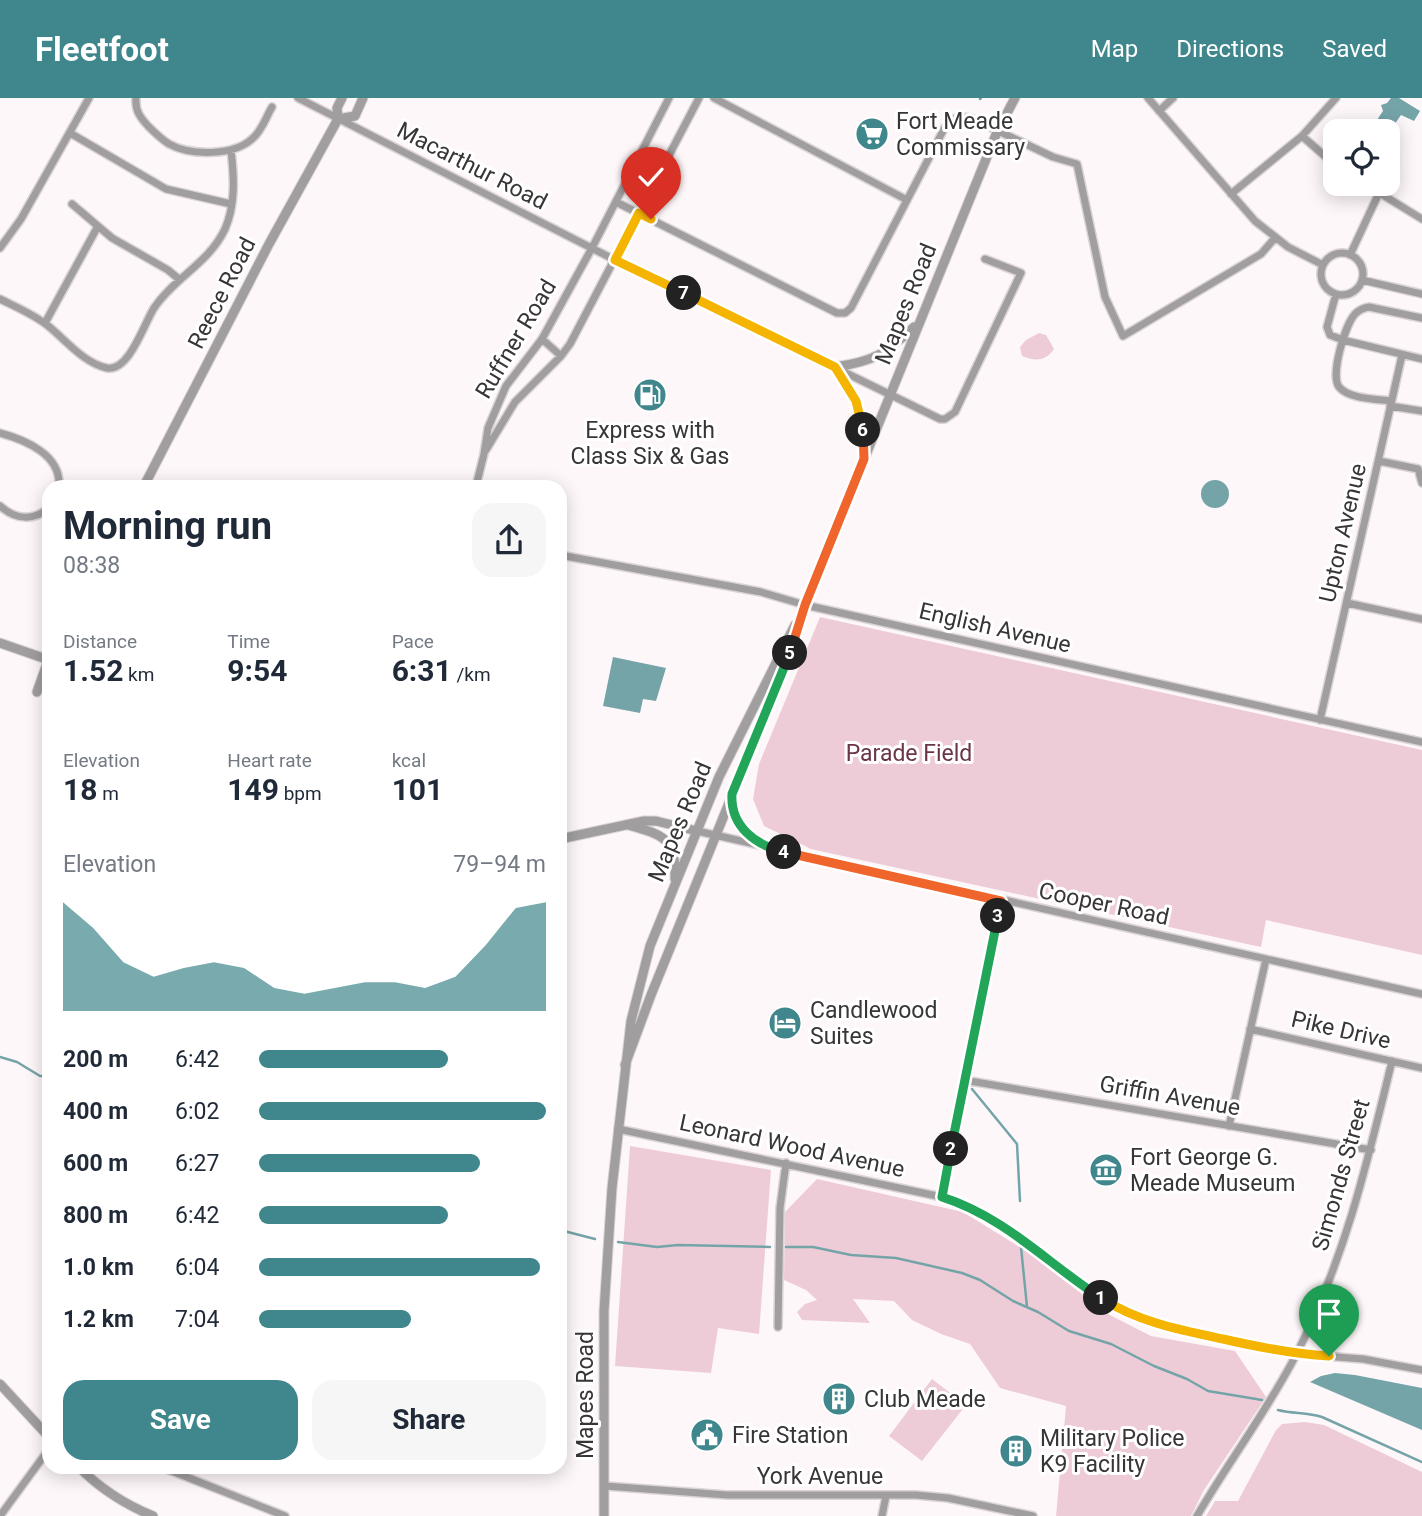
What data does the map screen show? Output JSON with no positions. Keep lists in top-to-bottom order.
{
  "streets": {
    "street": [
      "Macarthur Road",
      "Reece Road",
      "Mapes Road",
      "Ruffner Road",
      "Upton Avenue",
      "English Avenue",
      "Cooper Road",
      "Pike Drive",
      "Griffin Avenue",
      "Leonard Wood Avenue",
      "Simonds Street",
      "York Avenue"
    ]
  },
  "crossings": [
    ["Macarthur Road", "Reece Road"],
    ["Macarthur Road", "Ruffner Road"],
    ["Mapes Road", "English Avenue"],
    ["Mapes Road", "Cooper Road"],
    ["Mapes Road", "Leonard Wood Avenue"],
    ["Mapes Road", "York Avenue"],
    ["Upton Avenue", "English Avenue"],
    ["Pike Drive", "Simonds Street"],
    ["Griffin Avenue", "Simonds Street"],
    ["Leonard Wood Avenue", "Simonds Street"]
  ],
  "parks": ["Parade Field"],
  "places": {
    "supermarket": ["Fort Meade Commissary"],
    "fuel station": ["Express with Class Six & Gas"],
    "hotel": ["Candlewood Suites"],
    "museum": ["Fort George G. Meade Museum"],
    "building": ["Club Meade", "Military Police K9 Facility"],
    "public building": ["Fire Station"]
  },
  "page": {
    "header": "Fleetfoot",
    "nav": ["Map", "Directions", "Saved"],
    "pins": [
      "7",
      "6",
      "5",
      "4",
      "3",
      "2",
      "1"
    ],
    "heading": ["Morning run", "08:38"],
    "stats": [
      ["Distance", "1.52 km"],
      ["Time", "9:54"],
      ["Pace", "6:31 /km"],
      ["Elevation", "18 m"],
      ["Heart rate", "149 bpm"],
      ["kcal", "101"]
    ],
    "chart": ["Elevation", "79–94 m"],
    "list": [
      {
        "name": "200 m",
        "note": "6:42"
      },
      {
        "name": "400 m",
        "note": "6:02"
      },
      {
        "name": "600 m",
        "note": "6:27"
      },
      {
        "name": "800 m",
        "note": "6:42"
      },
      {
        "name": "1.0 km",
        "note": "6:04"
      },
      {
        "name": "1.2 km",
        "note": "7:04"
      }
    ],
    "buttons": ["Save", "Share"]
  }
}
